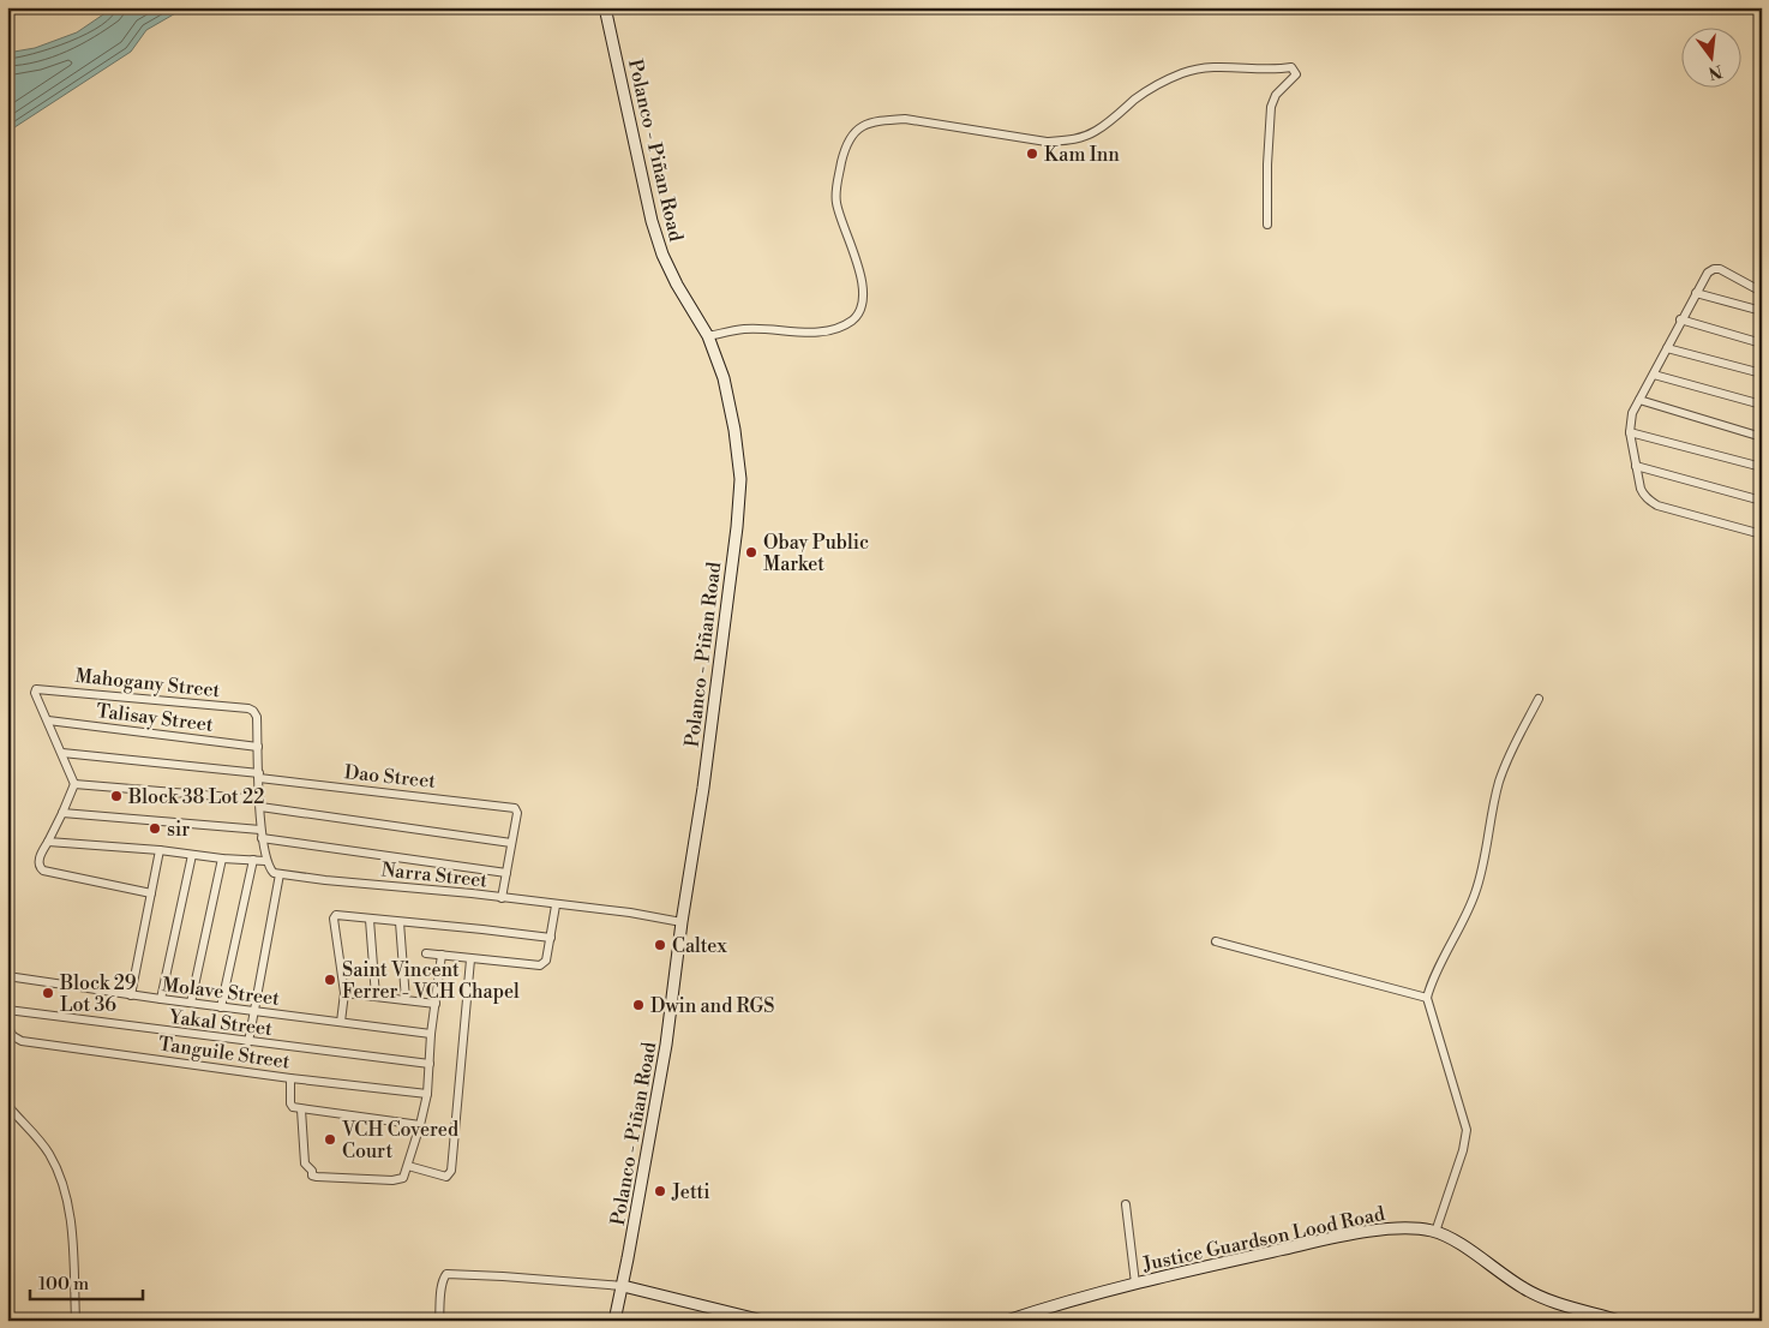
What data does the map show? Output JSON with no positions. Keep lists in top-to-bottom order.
{
  "streets": {
    "main road": ["Polanco - Piñan Road", "Justice Guardson Lood Road"],
    "street": [
      "Mahogany Street",
      "Talisay Street",
      "Dao Street",
      "Narra Street",
      "Molave Street",
      "Yakal Street",
      "Tanguile Street"
    ]
  },
  "crossings": [
    ["Polanco - Piñan Road", "Narra Street"],
    ["Mahogany Street", "Talisay Street"]
  ],
  "places": [
    "Kam Inn",
    "Obay Public Market",
    "Block 38 Lot 22",
    "sir",
    "Caltex",
    "Saint Vincent Ferrer - VCH Chapel",
    "Block 29 Lot 36",
    "Dwin and RGS",
    "VCH Covered Court",
    "Jetti"
  ],
  "scale_bar": "100 m",
  "north": "bottom"
}
